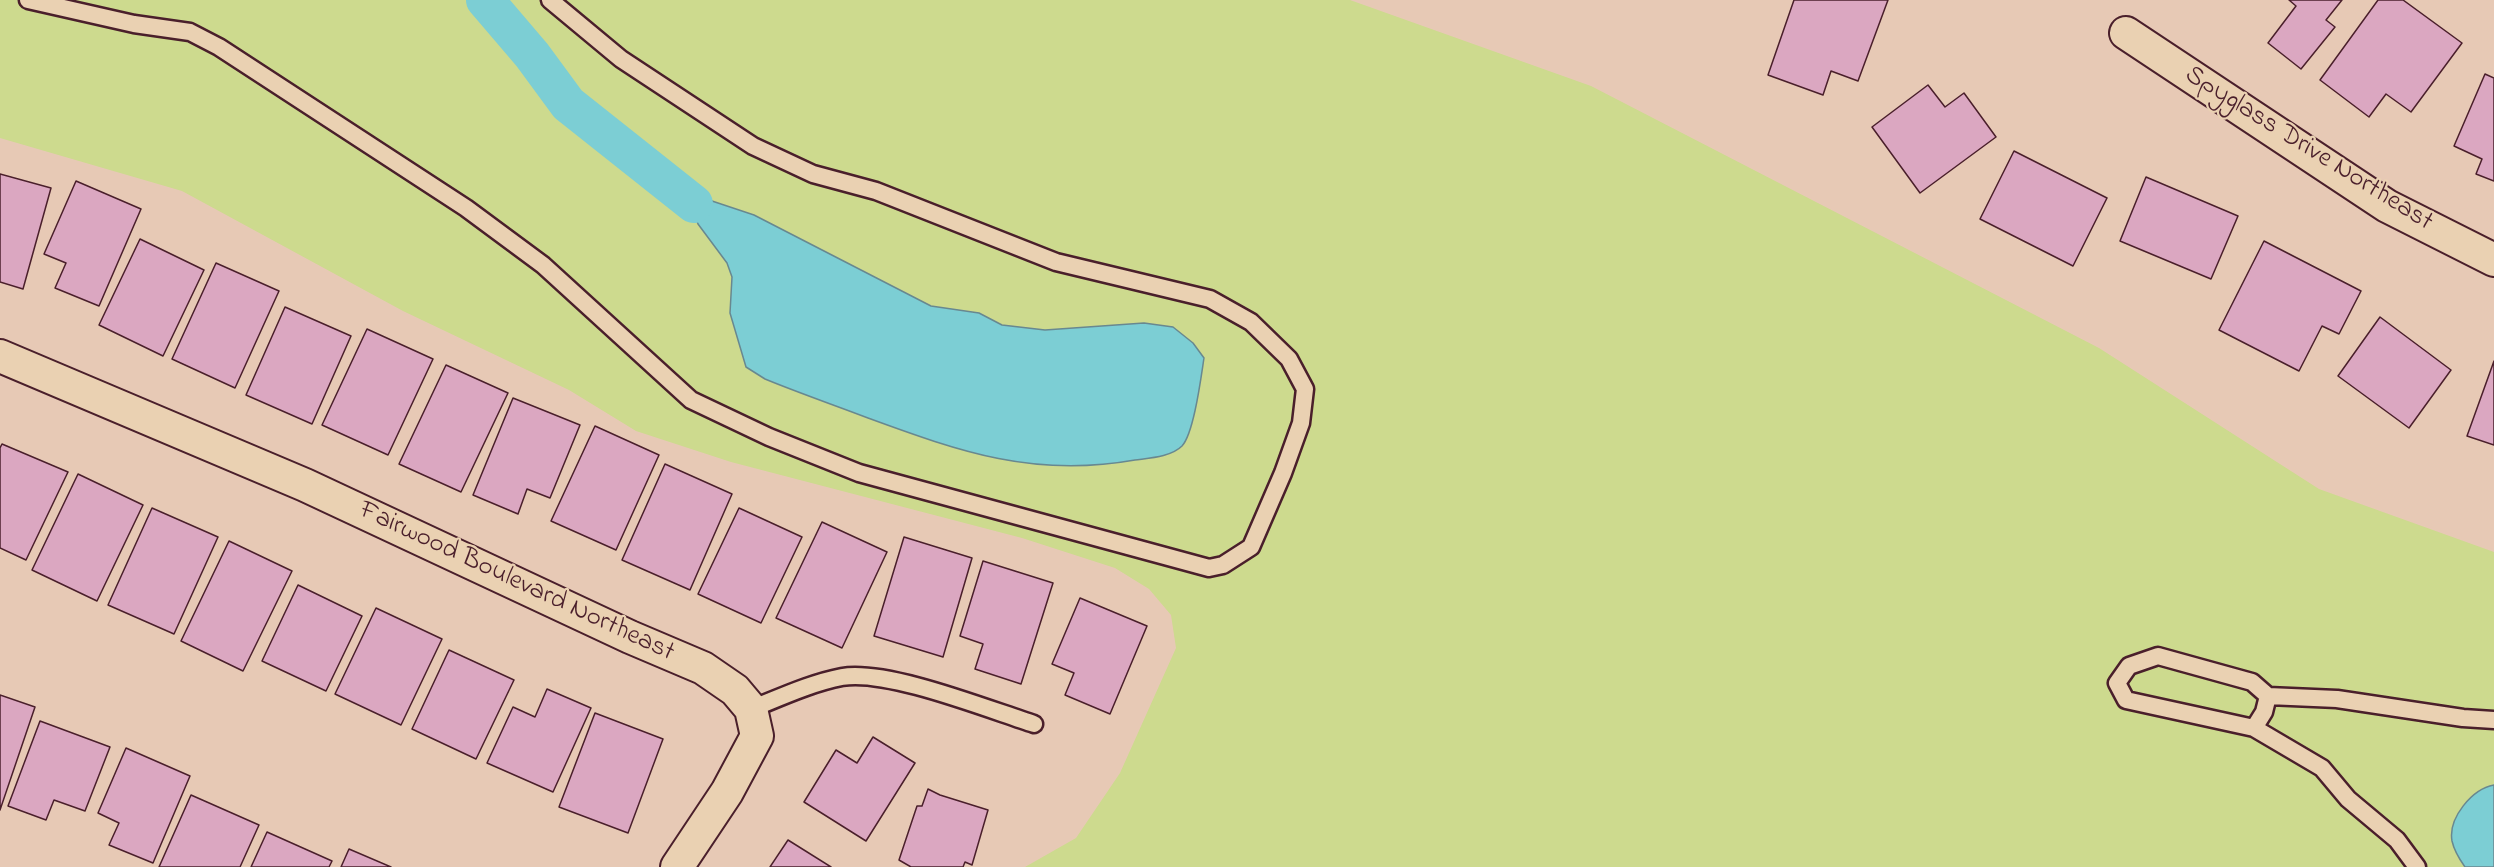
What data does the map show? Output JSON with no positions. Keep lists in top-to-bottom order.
{
  "streets": {
    "street": ["Spyglass Drive Northeast", "Fairwood Boulevard Northeast"]
  }
}
